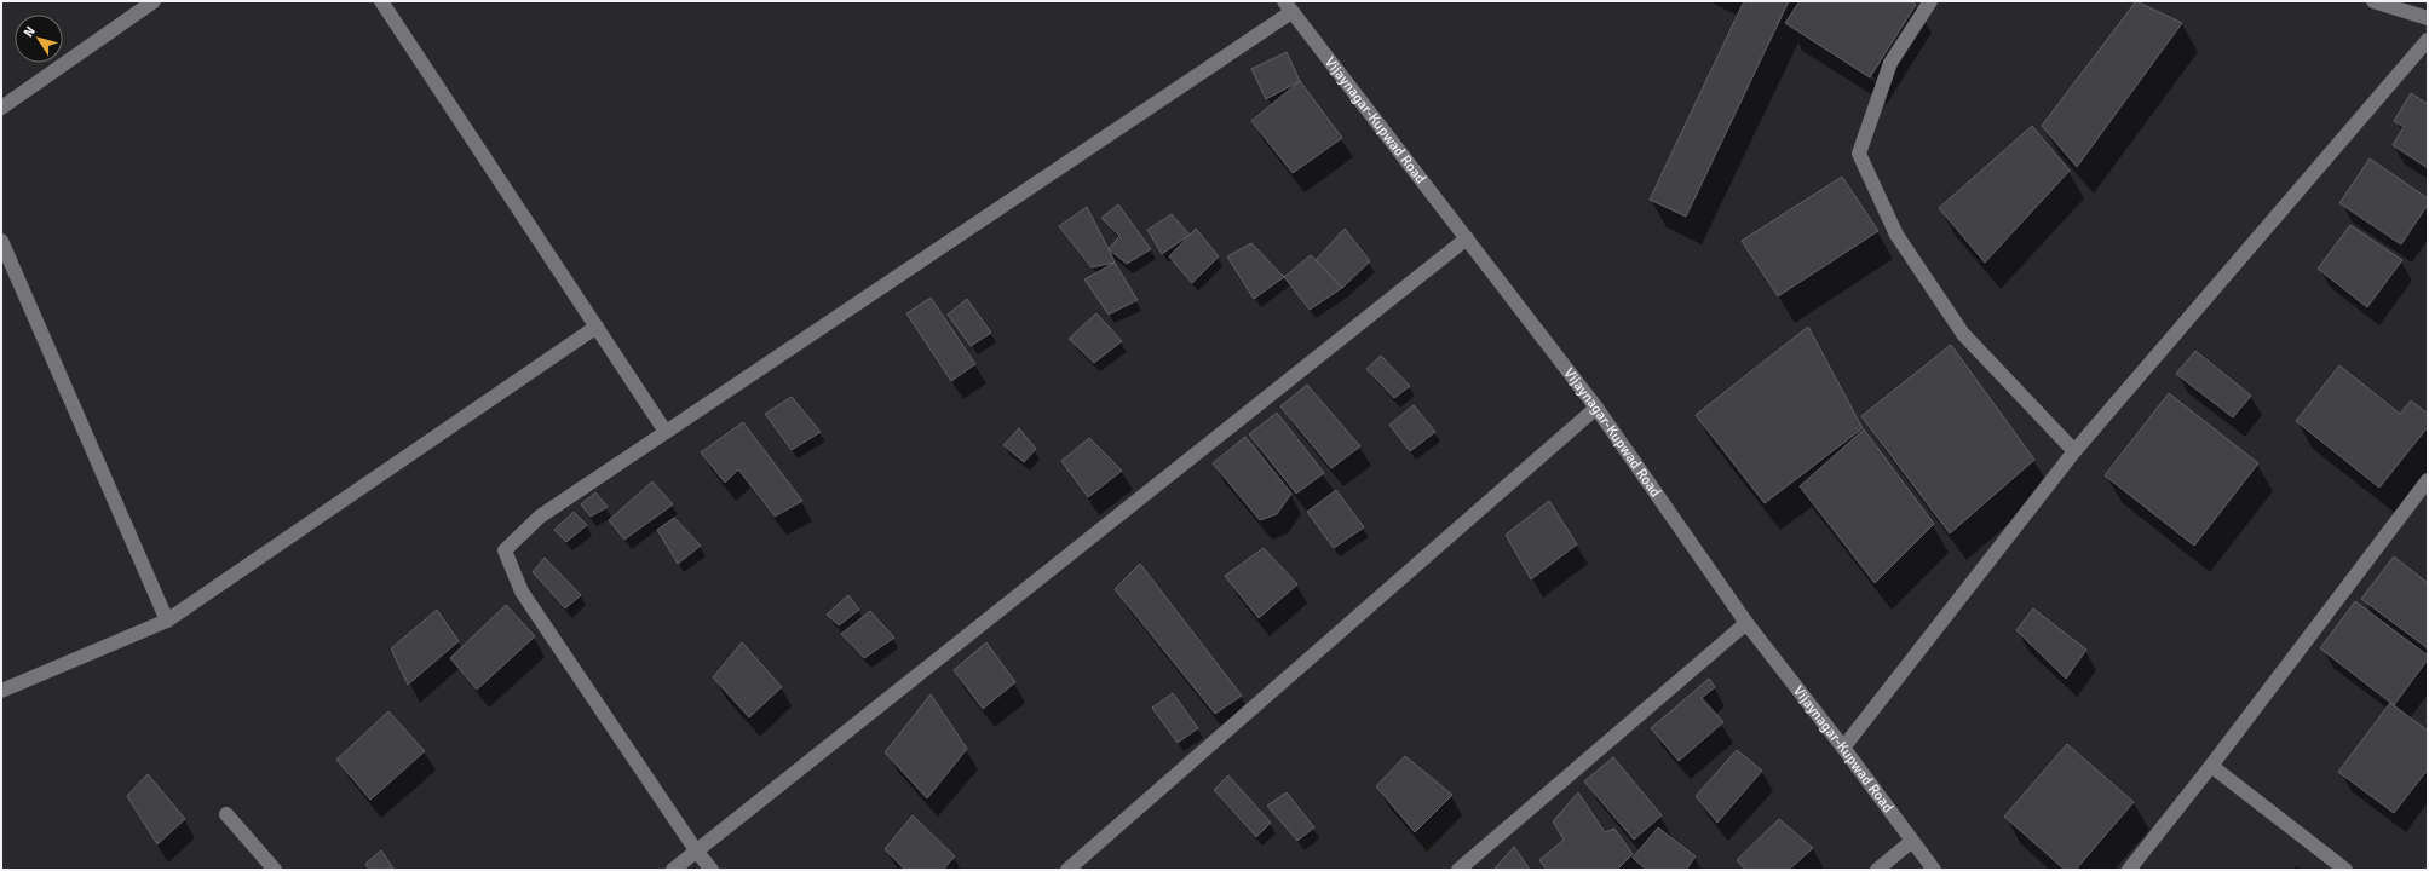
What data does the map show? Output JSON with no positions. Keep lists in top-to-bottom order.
{
  "streets": {
    "street": ["Vijaynagar-Kupwad Road"]
  },
  "north": "top left"
}
